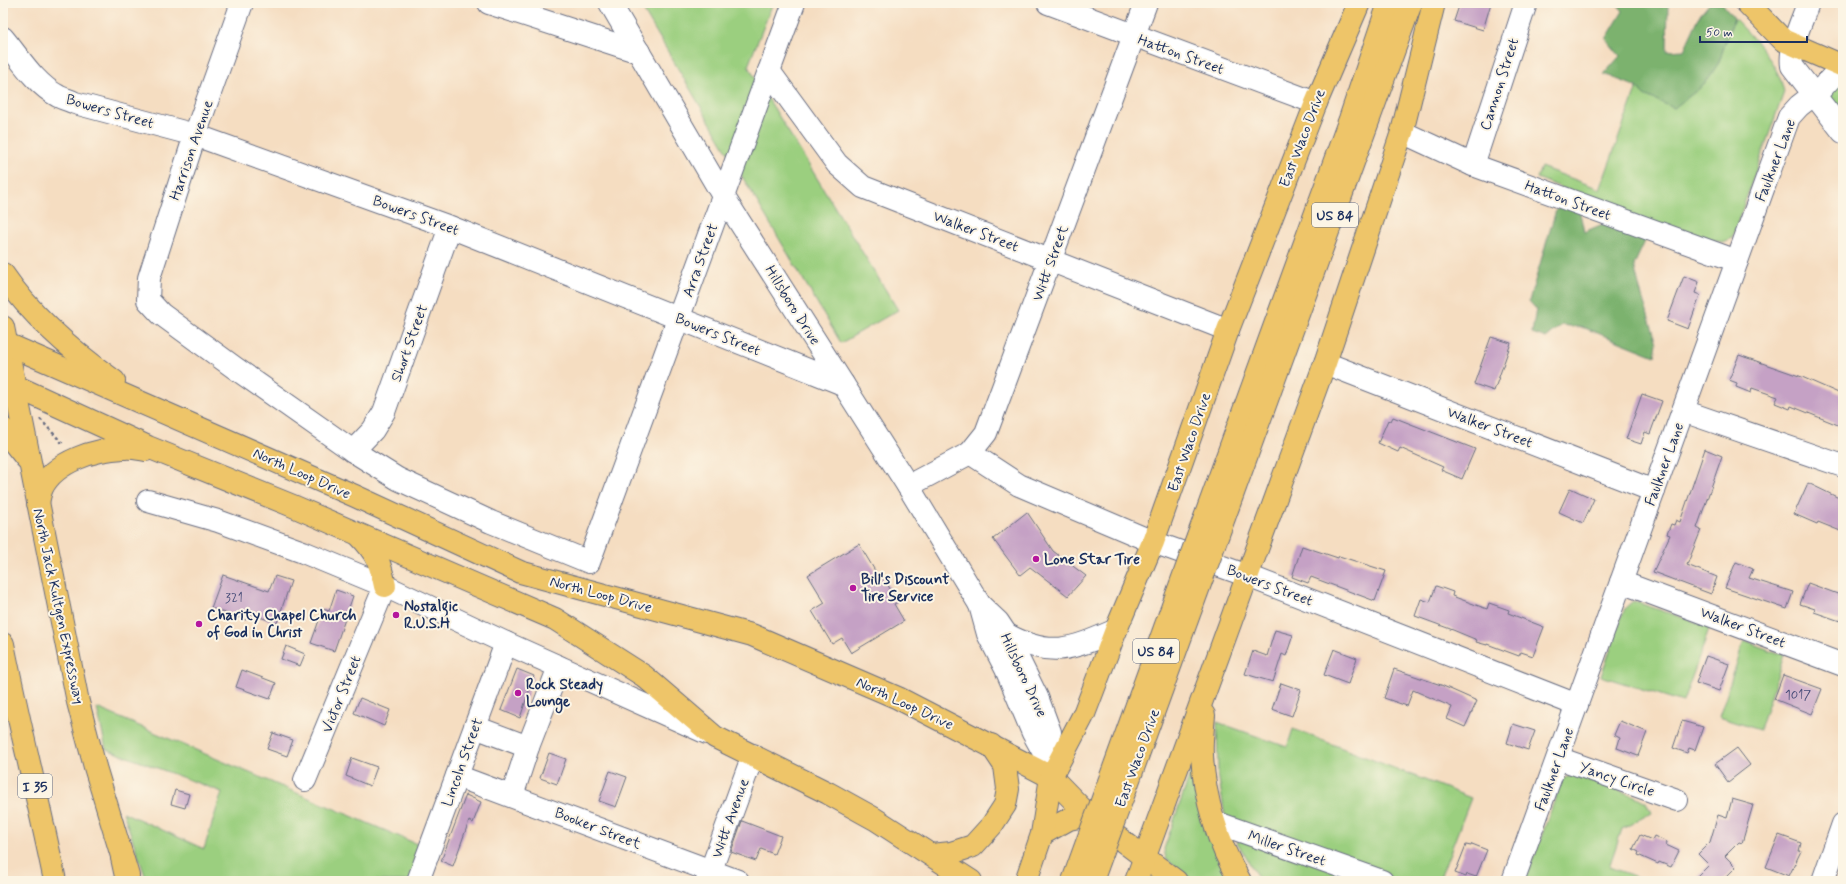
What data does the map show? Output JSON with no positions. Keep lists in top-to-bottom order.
{
  "streets": {
    "main road": [
      "East Waco Drive",
      "US 84",
      "North Loop Drive",
      "North Jack Kultgen Expressway",
      "I 35"
    ],
    "street": [
      "Hatton Street",
      "Cannon Street",
      "Bowers Street",
      "Harrison Avenue",
      "Faulkner Lane",
      "Walker Street",
      "Arra Street",
      "Witt Street",
      "Hillsboro Drive",
      "Short Street",
      "Victor Street",
      "Lincoln Street",
      "Yancy Circle",
      "Witt Avenue",
      "Booker Street",
      "Miller Street"
    ]
  },
  "crossings": [
    ["Hatton Street", "Cannon Street"],
    ["Hatton Street", "East Waco Drive"],
    ["Hatton Street", "Faulkner Lane"],
    ["Hatton Street", "Witt Street"],
    ["Bowers Street", "East Waco Drive"],
    ["Bowers Street", "Harrison Avenue"],
    ["Bowers Street", "Faulkner Lane"],
    ["Bowers Street", "Arra Street"],
    ["Bowers Street", "Witt Street"],
    ["Bowers Street", "Hillsboro Drive"],
    ["Bowers Street", "Short Street"],
    ["East Waco Drive", "Walker Street"],
    ["East Waco Drive", "Hillsboro Drive"],
    ["East Waco Drive", "North Loop Drive"],
    ["Harrison Avenue", "North Loop Drive"],
    ["Faulkner Lane", "Walker Street"],
    ["Faulkner Lane", "Yancy Circle"],
    ["Walker Street", "Arra Street"],
    ["Walker Street", "Witt Street"],
    ["Arra Street", "Hillsboro Drive"],
    ["Arra Street", "North Loop Drive"],
    ["Witt Street", "Hillsboro Drive"],
    ["Hillsboro Drive", "North Loop Drive"],
    ["Short Street", "North Loop Drive"],
    ["North Loop Drive", "North Jack Kultgen Expressway"],
    ["Lincoln Street", "Booker Street"],
    ["Witt Avenue", "Booker Street"]
  ],
  "places": [
    "Lone Star Tire",
    "Bill's Discount Tire Service",
    "Nostalgic R.U.S.H",
    "Charity Chapel Church of God in Christ",
    "Rock Steady Lounge"
  ],
  "house_numbers": ["321", "1017"],
  "scale_bar": "50 m"
}
